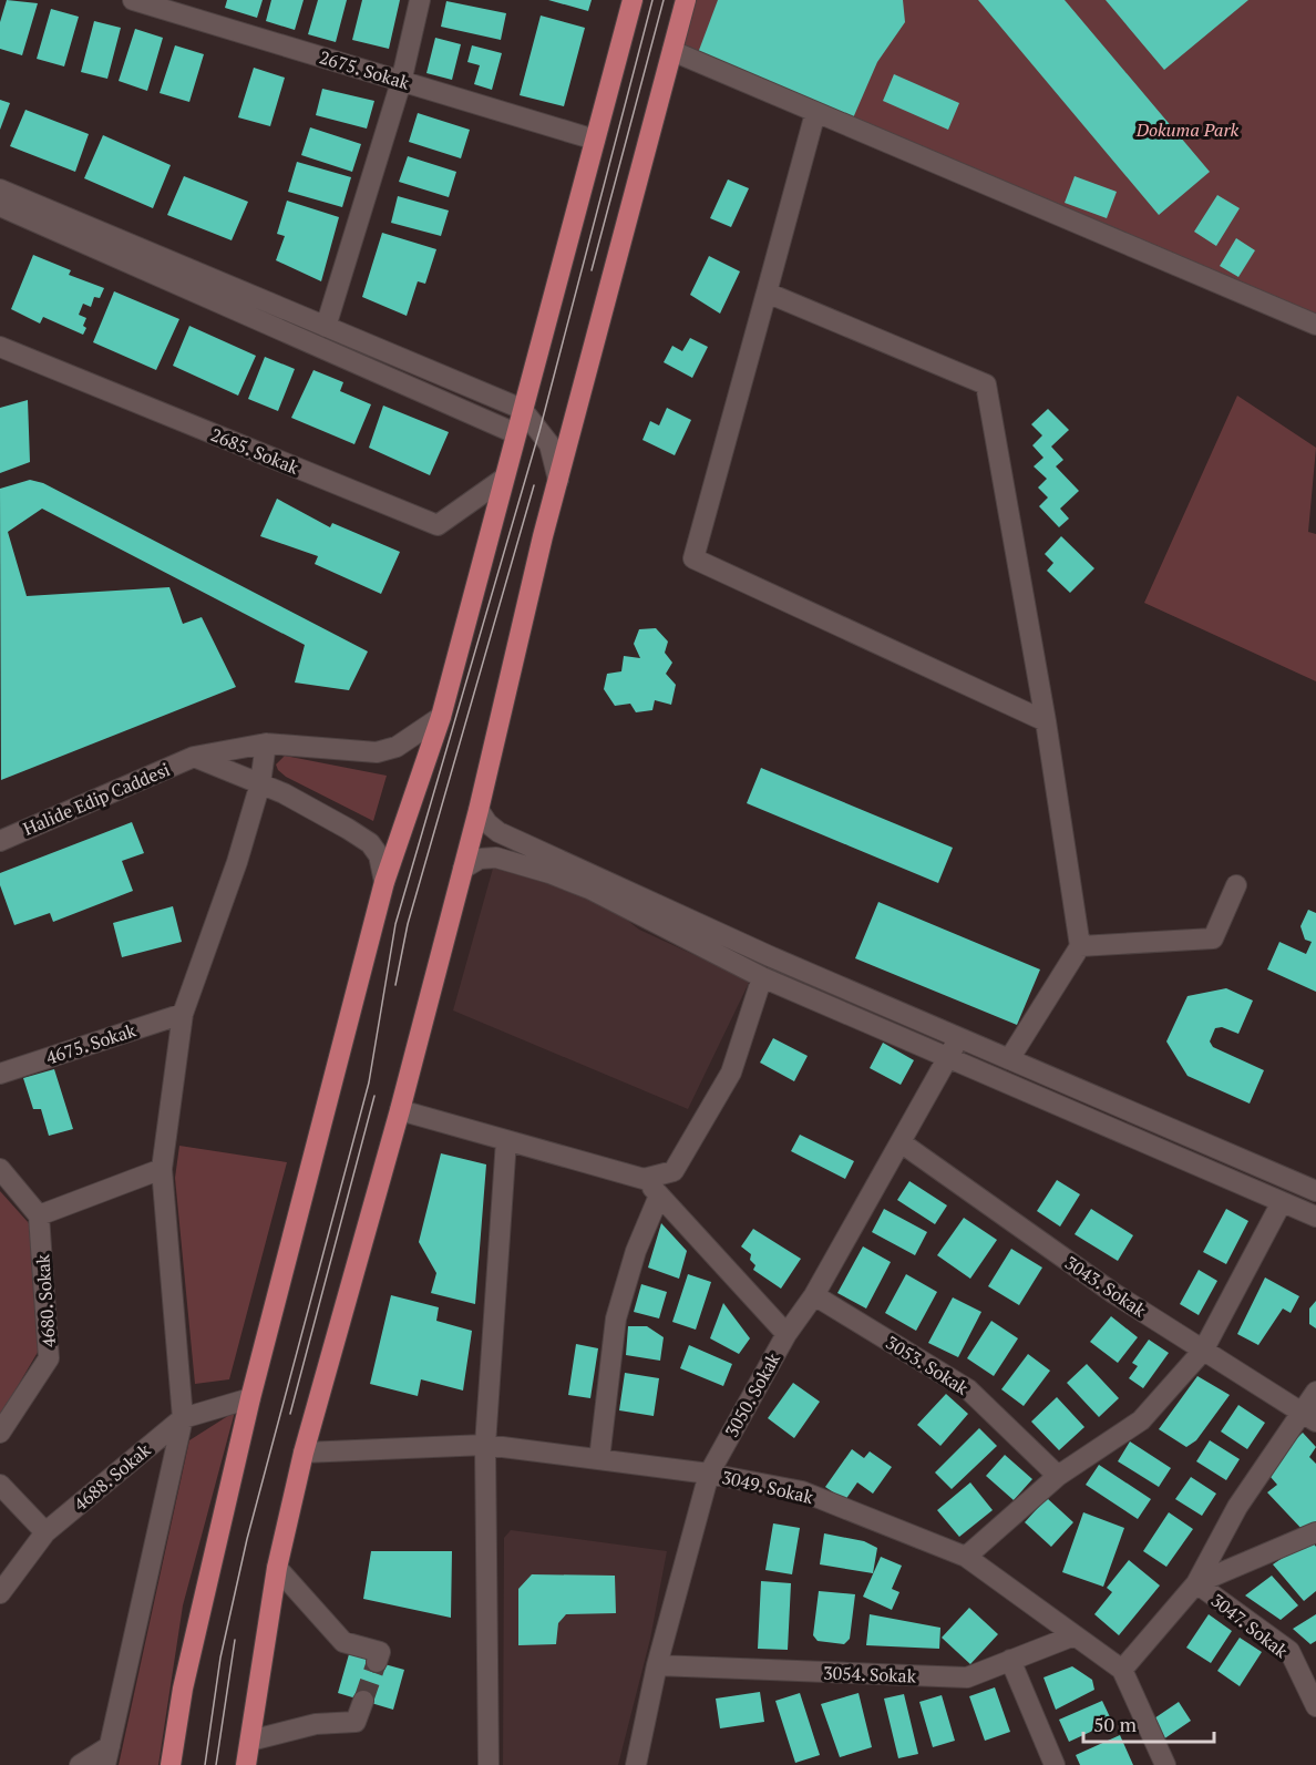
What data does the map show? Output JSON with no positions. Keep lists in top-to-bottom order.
{
  "streets": {
    "street": [
      "2675. Sokak",
      "2685. Sokak",
      "Halide Edip Caddesi",
      "4675. Sokak",
      "3043. Sokak",
      "4680. Sokak",
      "3053. Sokak",
      "3050. Sokak",
      "4688. Sokak",
      "3049. Sokak",
      "3047. Sokak",
      "3054. Sokak"
    ]
  },
  "crossings": [
    ["3043. Sokak", "3050. Sokak"],
    ["3053. Sokak", "3050. Sokak"],
    ["3050. Sokak", "3049. Sokak"],
    ["3050. Sokak", "3054. Sokak"],
    ["3049. Sokak", "3054. Sokak"]
  ],
  "parks": ["Dokuma Park"],
  "scale_bar": "50 m"
}
